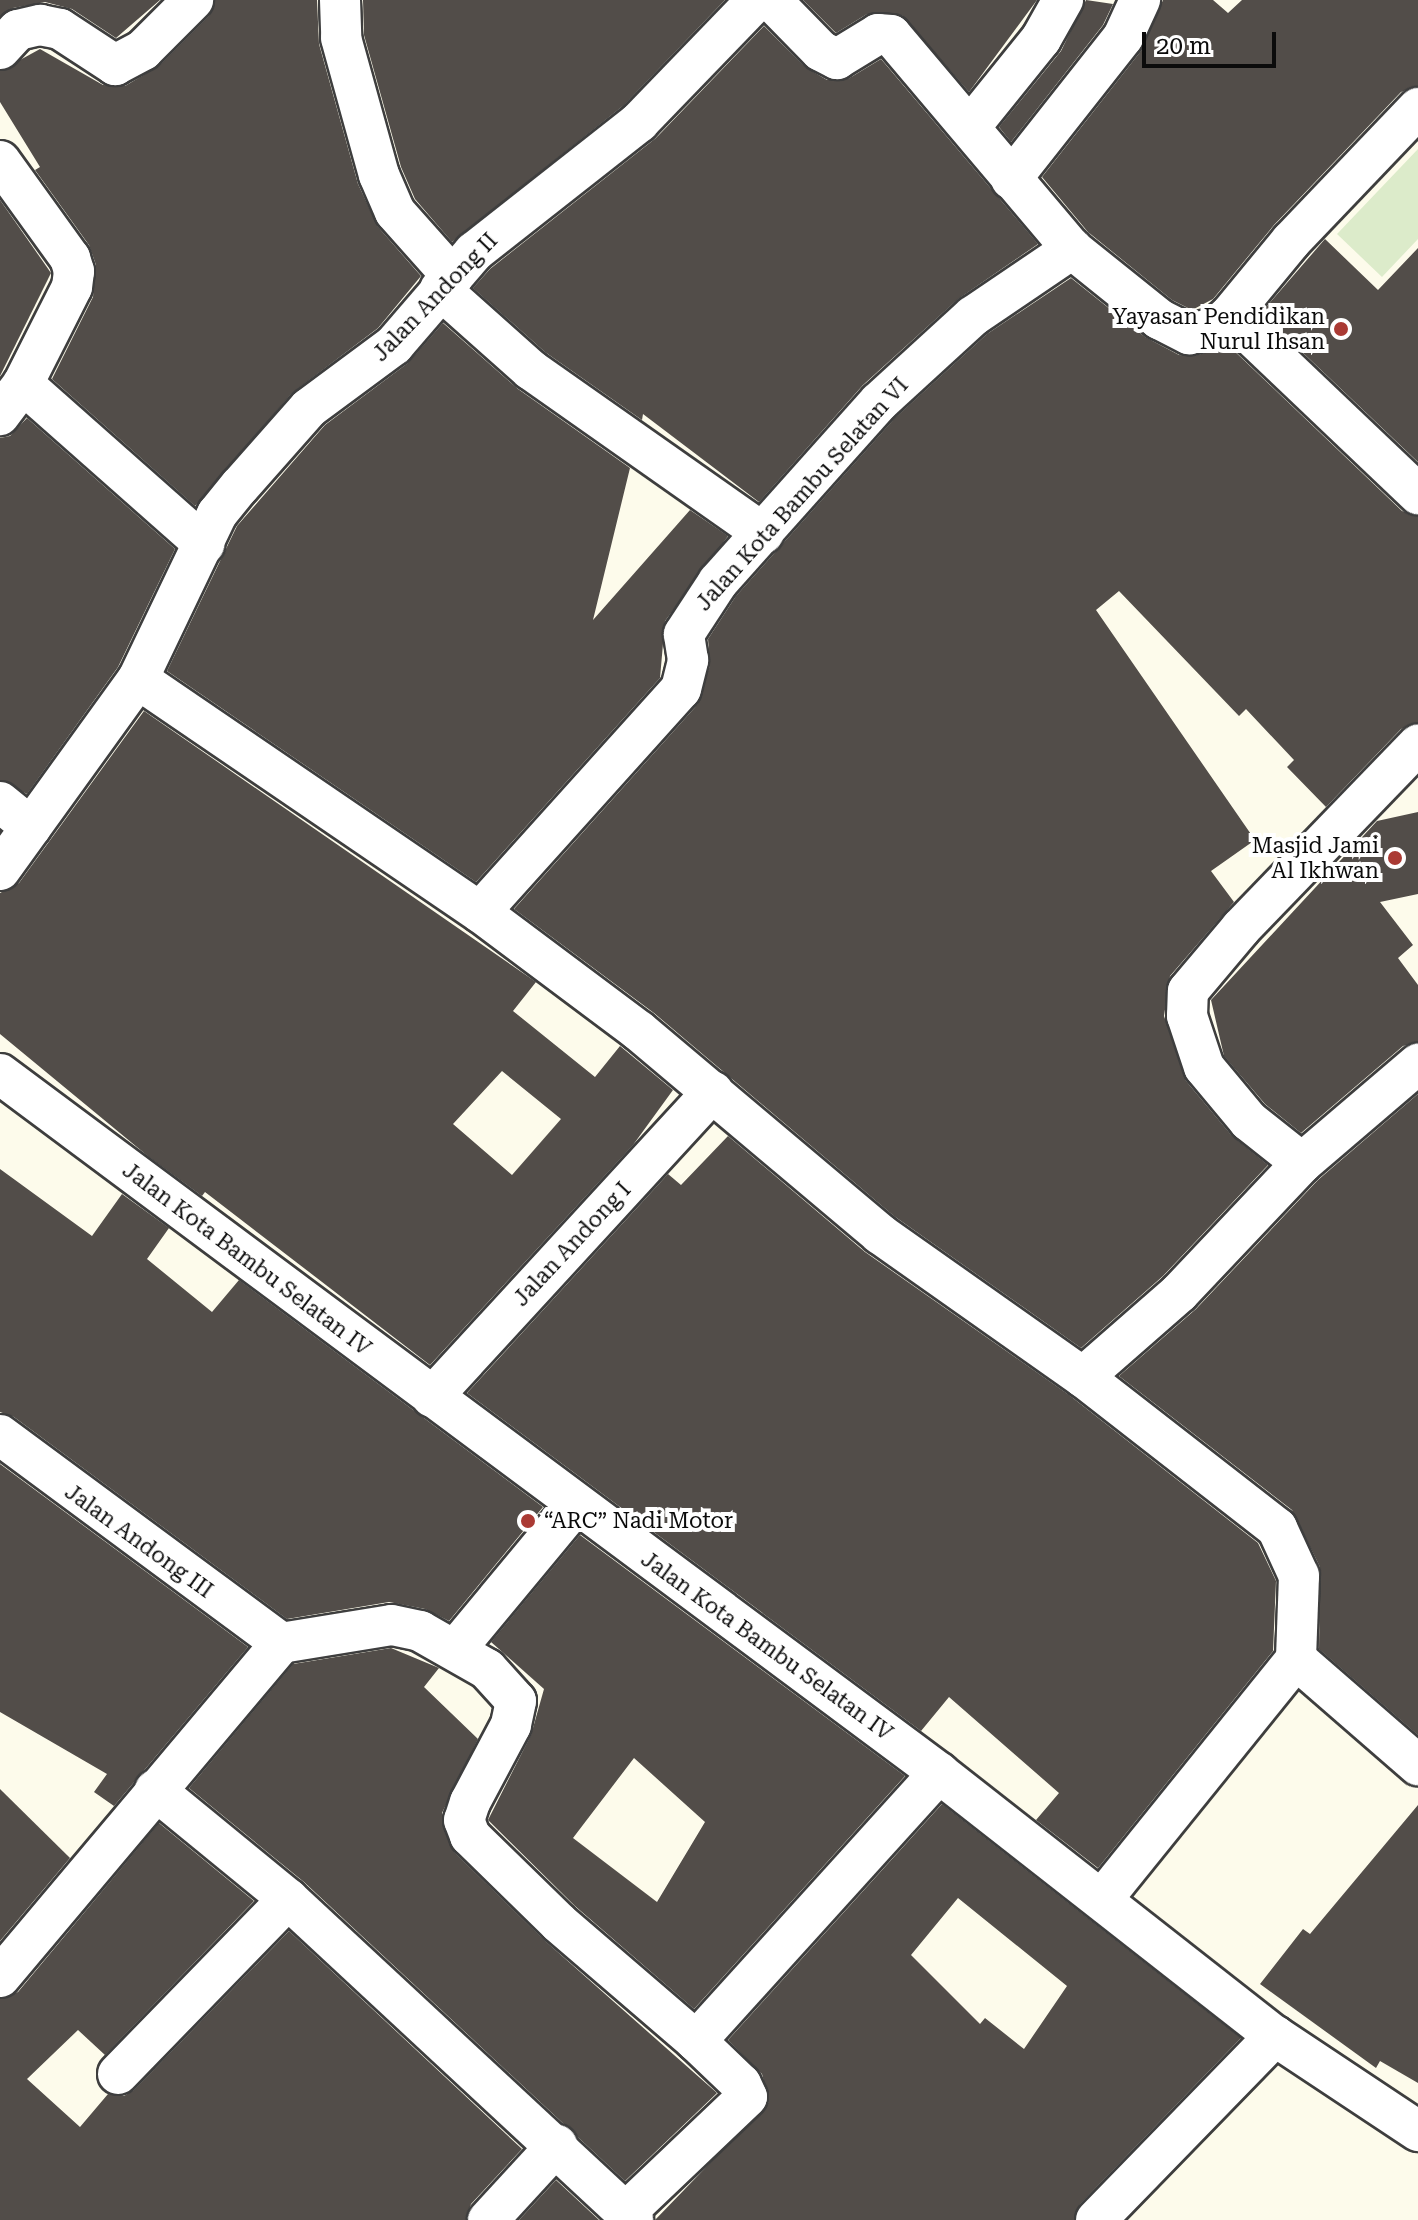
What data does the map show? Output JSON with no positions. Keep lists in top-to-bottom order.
{
  "streets": {
    "street": [
      "Jalan Andong II",
      "Jalan Kota Bambu Selatan VI",
      "Jalan Andong I",
      "Jalan Kota Bambu Selatan IV",
      "Jalan Andong III"
    ]
  },
  "crossings": [
    ["Jalan Andong I", "Jalan Kota Bambu Selatan IV"]
  ],
  "places": ["Yayasan Pendidikan Nurul Ihsan", "Masjid Jami Al Ikhwan", "“ARC” Nadi Motor"],
  "scale_bar": "20 m"
}
